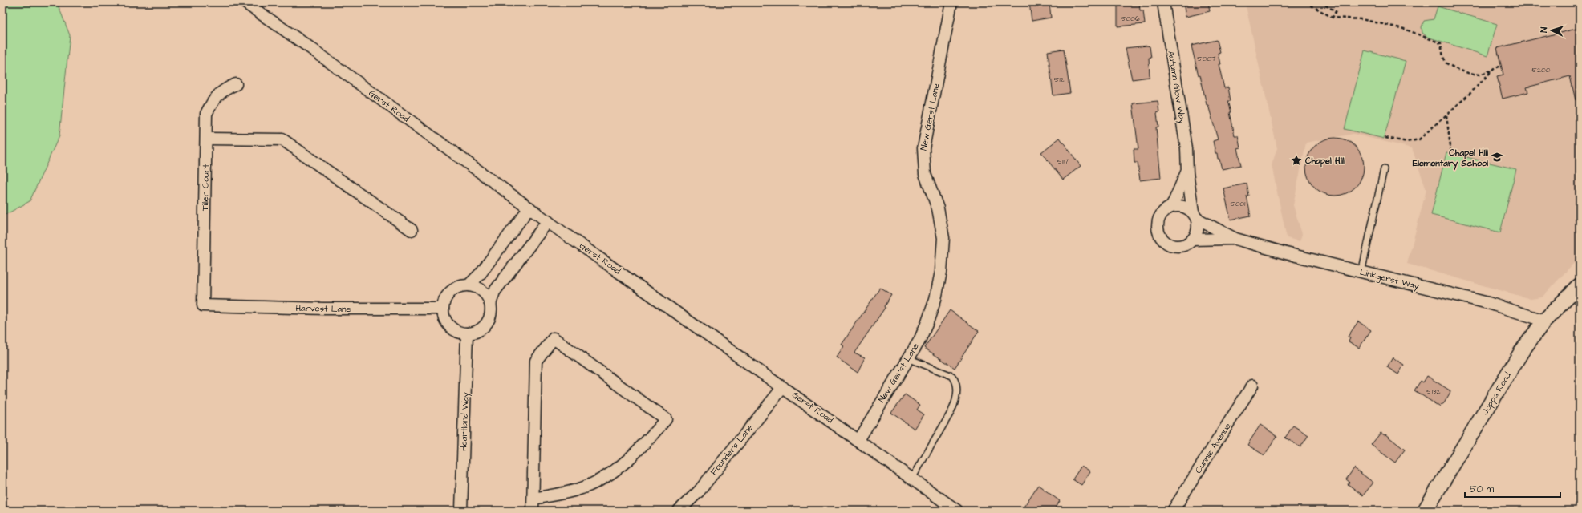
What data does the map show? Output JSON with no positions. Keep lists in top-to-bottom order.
{
  "streets": {
    "street": [
      "Autumn Glow Way",
      "Gerst Road",
      "New Gerst Lane",
      "Tiller Court",
      "Linkgerst Way",
      "Harvest Lane",
      "Joppa Road",
      "Heartland Way",
      "Cunnie Avenue",
      "Founders Lane"
    ]
  },
  "crossings": [
    ["Autumn Glow Way", "Linkgerst Way"],
    ["Gerst Road", "New Gerst Lane"],
    ["Gerst Road", "Founders Lane"],
    ["Tiller Court", "Harvest Lane"],
    ["Linkgerst Way", "Joppa Road"],
    ["Harvest Lane", "Heartland Way"]
  ],
  "places": {
    "school or university": ["Chapel Hill Elementary School"],
    "place": ["Chapel Hill"]
  },
  "house_numbers": [
    "5006",
    "5007",
    "5200",
    "5121",
    "5117",
    "5001",
    "5132"
  ],
  "scale_bar": "50 m",
  "north": "left"
}
